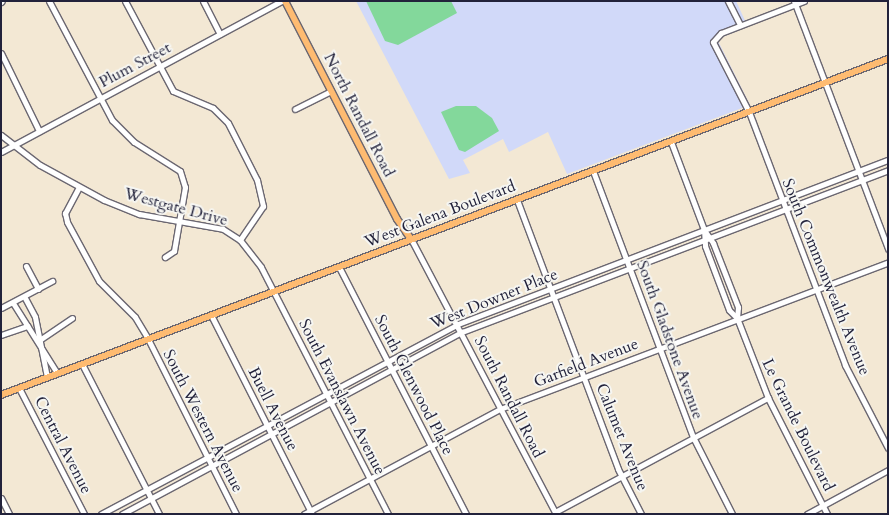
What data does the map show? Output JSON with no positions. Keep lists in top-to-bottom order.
{
  "streets": {
    "main road": ["North Randall Road", "West Galena Boulevard"],
    "street": [
      "Plum Street",
      "Westgate Drive",
      "South Commonwealth Avenue",
      "West Downer Place",
      "South Gladstone Avenue",
      "Garfield Avenue",
      "South Glenwood Place",
      "South Evanslawn Avenue",
      "South Randall Road",
      "Buell Avenue",
      "South Western Avenue",
      "Le Grande Boulevard",
      "Calumet Avenue",
      "Central Avenue"
    ]
  },
  "crossings": [
    ["Plum Street", "Westgate Drive"],
    ["North Randall Road", "West Galena Boulevard"],
    ["North Randall Road", "South Randall Road"],
    ["Westgate Drive", "West Galena Boulevard"],
    ["Westgate Drive", "South Evanslawn Avenue"],
    ["Westgate Drive", "South Western Avenue"],
    ["West Galena Boulevard", "South Commonwealth Avenue"],
    ["West Galena Boulevard", "South Gladstone Avenue"],
    ["West Galena Boulevard", "South Glenwood Place"],
    ["West Galena Boulevard", "South Evanslawn Avenue"],
    ["West Galena Boulevard", "South Randall Road"],
    ["West Galena Boulevard", "Buell Avenue"],
    ["West Galena Boulevard", "South Western Avenue"],
    ["West Galena Boulevard", "Le Grande Boulevard"],
    ["West Galena Boulevard", "Calumet Avenue"],
    ["West Galena Boulevard", "Central Avenue"],
    ["South Commonwealth Avenue", "West Downer Place"],
    ["South Commonwealth Avenue", "Garfield Avenue"],
    ["West Downer Place", "South Gladstone Avenue"],
    ["West Downer Place", "South Glenwood Place"],
    ["West Downer Place", "South Evanslawn Avenue"],
    ["West Downer Place", "South Randall Road"],
    ["West Downer Place", "Buell Avenue"],
    ["West Downer Place", "South Western Avenue"],
    ["West Downer Place", "Le Grande Boulevard"],
    ["West Downer Place", "Calumet Avenue"],
    ["South Gladstone Avenue", "Garfield Avenue"],
    ["Garfield Avenue", "South Glenwood Place"],
    ["Garfield Avenue", "South Evanslawn Avenue"],
    ["Garfield Avenue", "South Randall Road"],
    ["Garfield Avenue", "Buell Avenue"],
    ["Garfield Avenue", "Le Grande Boulevard"],
    ["Garfield Avenue", "Calumet Avenue"]
  ]
}
